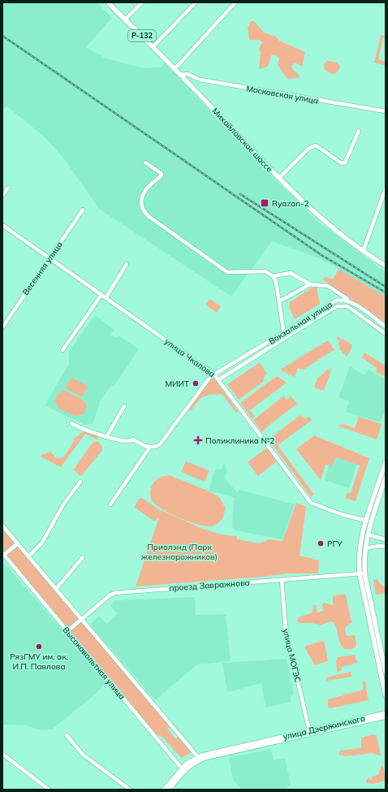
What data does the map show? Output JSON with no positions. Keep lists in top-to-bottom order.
{
  "streets": {
    "main road": ["Р-132", "Михайловское шоссе", "улица Дзержинского"],
    "street": [
      "Московская улица",
      "Весенняя улица",
      "Вокзальная улица",
      "улица Чкалова",
      "проезд Завражнова",
      "улица МОГЭС",
      "Высоковольтная улица"
    ]
  },
  "crossings": [
    ["Московская улица", "Михайловское шоссе"],
    ["Весенняя улица", "улица Чкалова"],
    ["Вокзальная улица", "улица Чкалова"],
    ["проезд Завражнова", "улица МОГЭС"],
    ["проезд Завражнова", "Высоковольтная улица"],
    ["улица МОГЭС", "улица Дзержинского"],
    ["Высоковольтная улица", "улица Дзержинского"]
  ],
  "parks": ["Приолэнд (Парк железнорожников)"],
  "places": {
    "transit": ["Ryazan-2"],
    "other": ["МИИТ", "РГУ", "РязГМУ им. ак. И.П. Павлова"],
    "health": ["Поликлиника №2"]
  }
}
